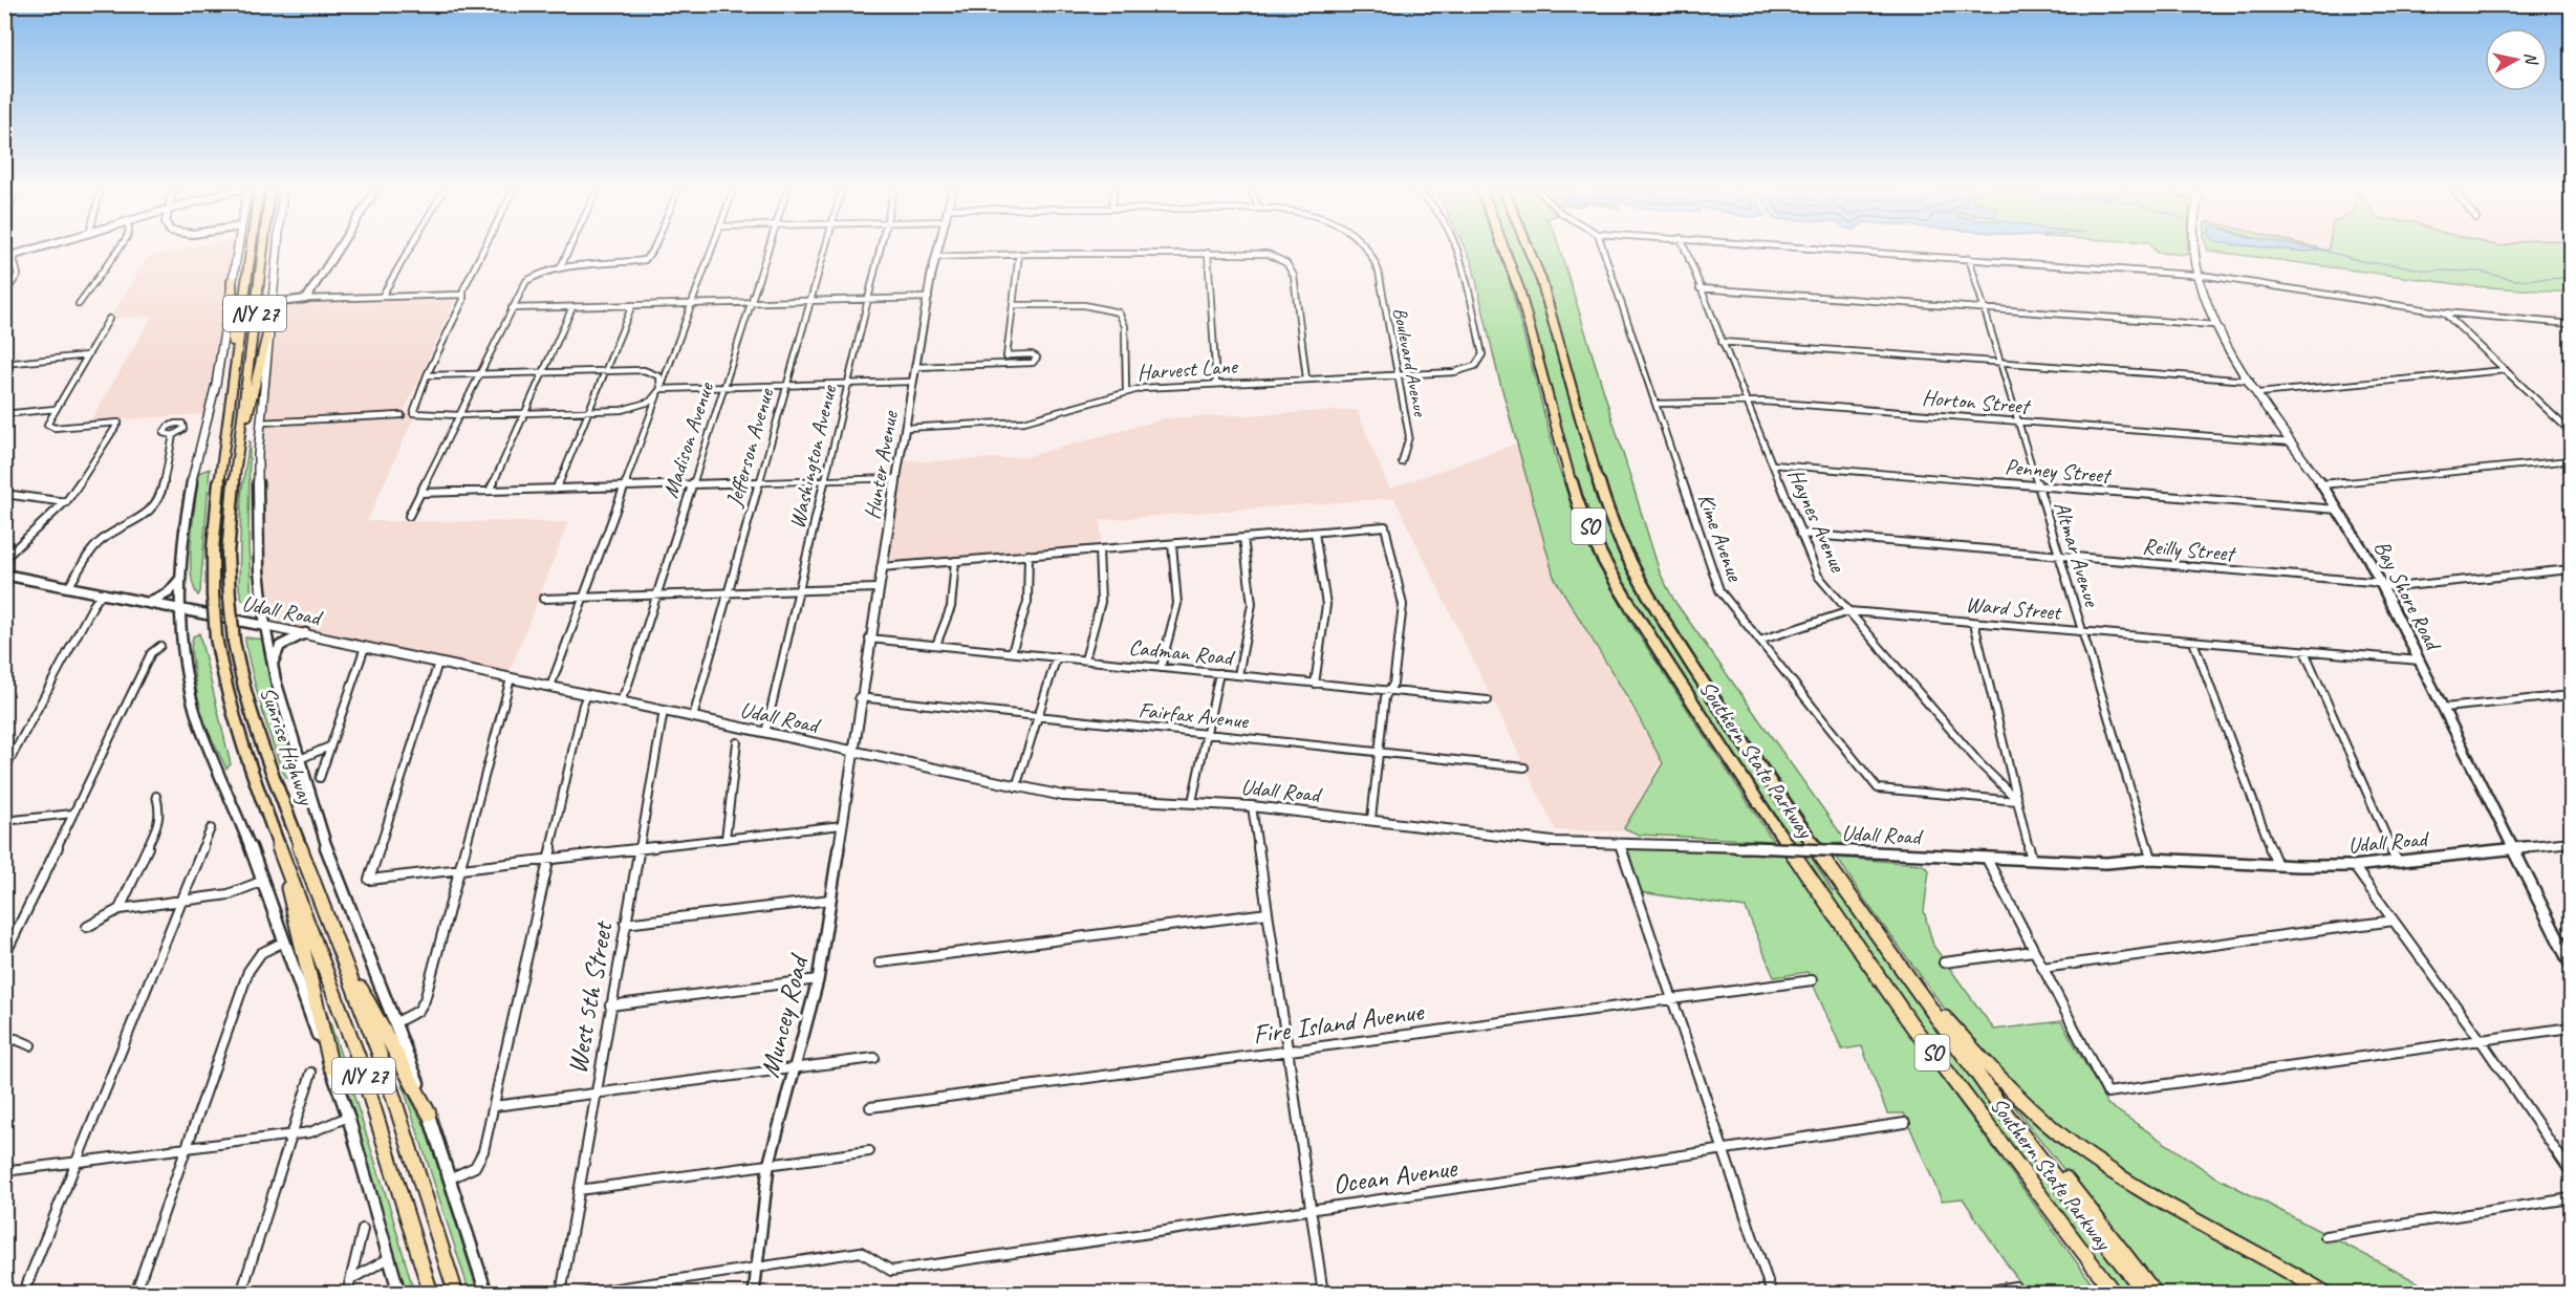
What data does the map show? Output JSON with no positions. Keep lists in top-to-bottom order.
{
  "streets": {
    "highway": [
      "NY 27",
      "SO",
      "Sunrise Highway",
      "Southern State Parkway"
    ],
    "main road": ["Bay Shore Road", "Udall Road"],
    "street": [
      "Boulevard Avenue",
      "Harvest Lane",
      "Horton Street",
      "Madison Avenue",
      "Jefferson Avenue",
      "Washington Avenue",
      "Hunter Avenue",
      "Penney Street",
      "Haynes Avenue",
      "Kime Avenue",
      "Reilly Street",
      "Altmar Avenue",
      "Ward Street",
      "Cadman Road",
      "Fairfax Avenue",
      "West 5th Street",
      "Muncey Road",
      "Fire Island Avenue",
      "Ocean Avenue"
    ]
  },
  "crossings": [
    ["Boulevard Avenue", "Harvest Lane"],
    ["Harvest Lane", "Hunter Avenue"],
    ["Horton Street", "Haynes Avenue"],
    ["Horton Street", "Kime Avenue"],
    ["Horton Street", "Altmar Avenue"],
    ["Horton Street", "Bay Shore Road"],
    ["Madison Avenue", "Udall Road"],
    ["Jefferson Avenue", "Udall Road"],
    ["Washington Avenue", "Udall Road"],
    ["Hunter Avenue", "Udall Road"],
    ["Hunter Avenue", "Cadman Road"],
    ["Hunter Avenue", "Fairfax Avenue"],
    ["Hunter Avenue", "Muncey Road"],
    ["Penney Street", "Haynes Avenue"],
    ["Penney Street", "Altmar Avenue"],
    ["Penney Street", "Bay Shore Road"],
    ["Haynes Avenue", "Kime Avenue"],
    ["Haynes Avenue", "Reilly Street"],
    ["Haynes Avenue", "Ward Street"],
    ["Kime Avenue", "Ward Street"],
    ["Reilly Street", "Altmar Avenue"],
    ["Reilly Street", "Bay Shore Road"],
    ["Altmar Avenue", "Ward Street"],
    ["Altmar Avenue", "Udall Road"],
    ["Bay Shore Road", "Ward Street"],
    ["Bay Shore Road", "Udall Road"],
    ["Udall Road", "Sunrise Highway"],
    ["Udall Road", "West 5th Street"],
    ["Udall Road", "Muncey Road"],
    ["Muncey Road", "Ocean Avenue"]
  ],
  "north": "right"
}
